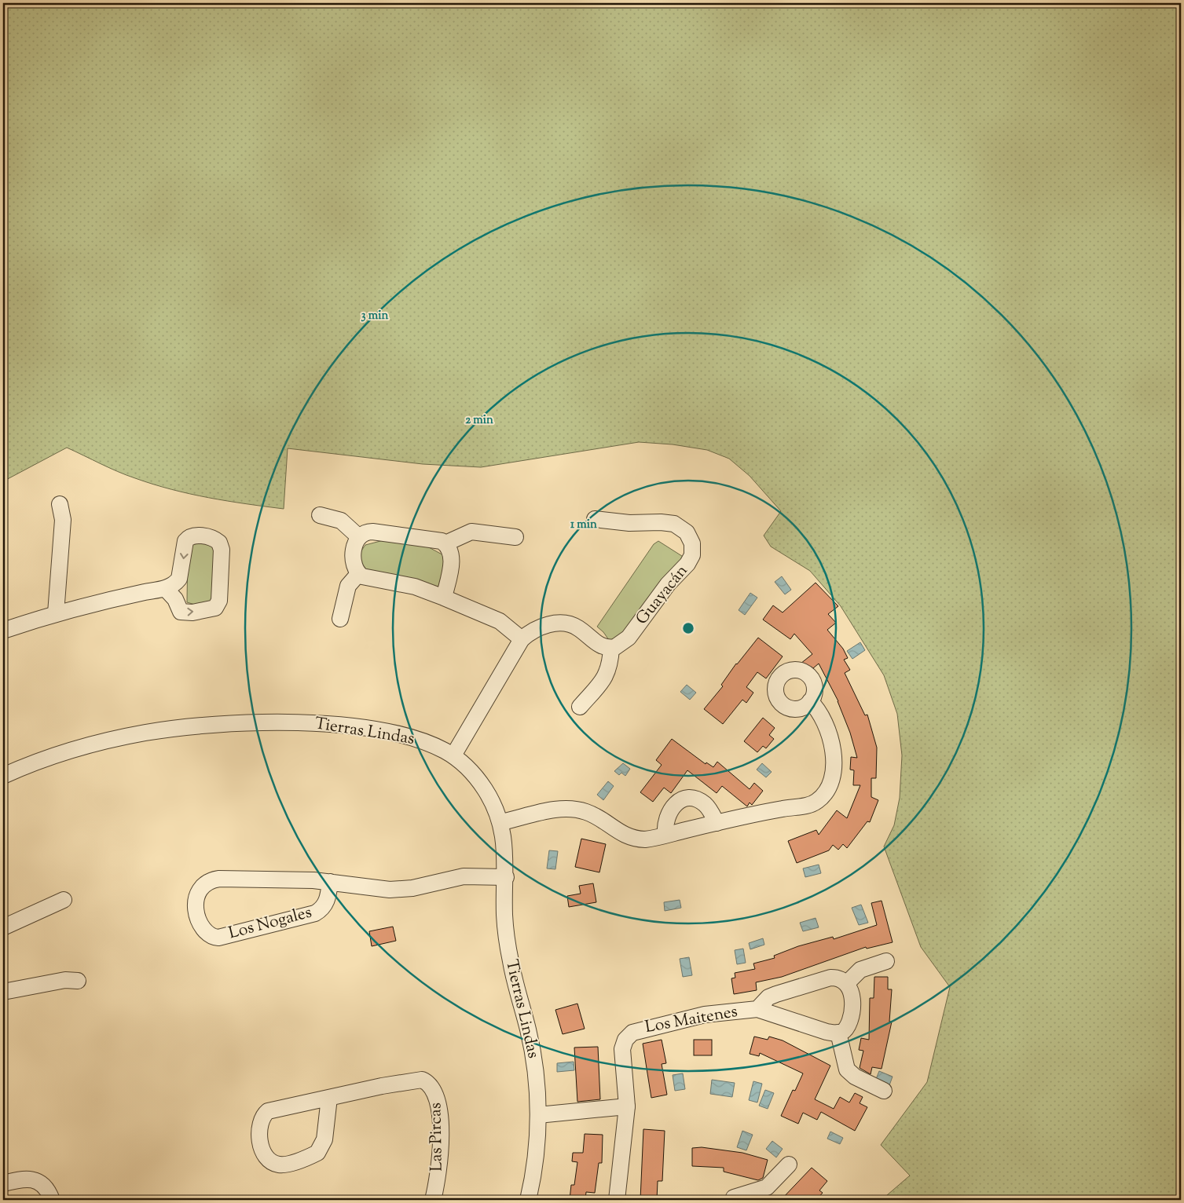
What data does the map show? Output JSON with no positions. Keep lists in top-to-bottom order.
{
  "streets": {
    "street": [
      "Guayacán",
      "Tierras Lindas",
      "Los Nogales",
      "Los Maitenes",
      "Las Pircas"
    ]
  },
  "crossings": [
    ["Tierras Lindas", "Los Nogales"]
  ],
  "rings": ["3 min", "2 min", "1 min"]
}
